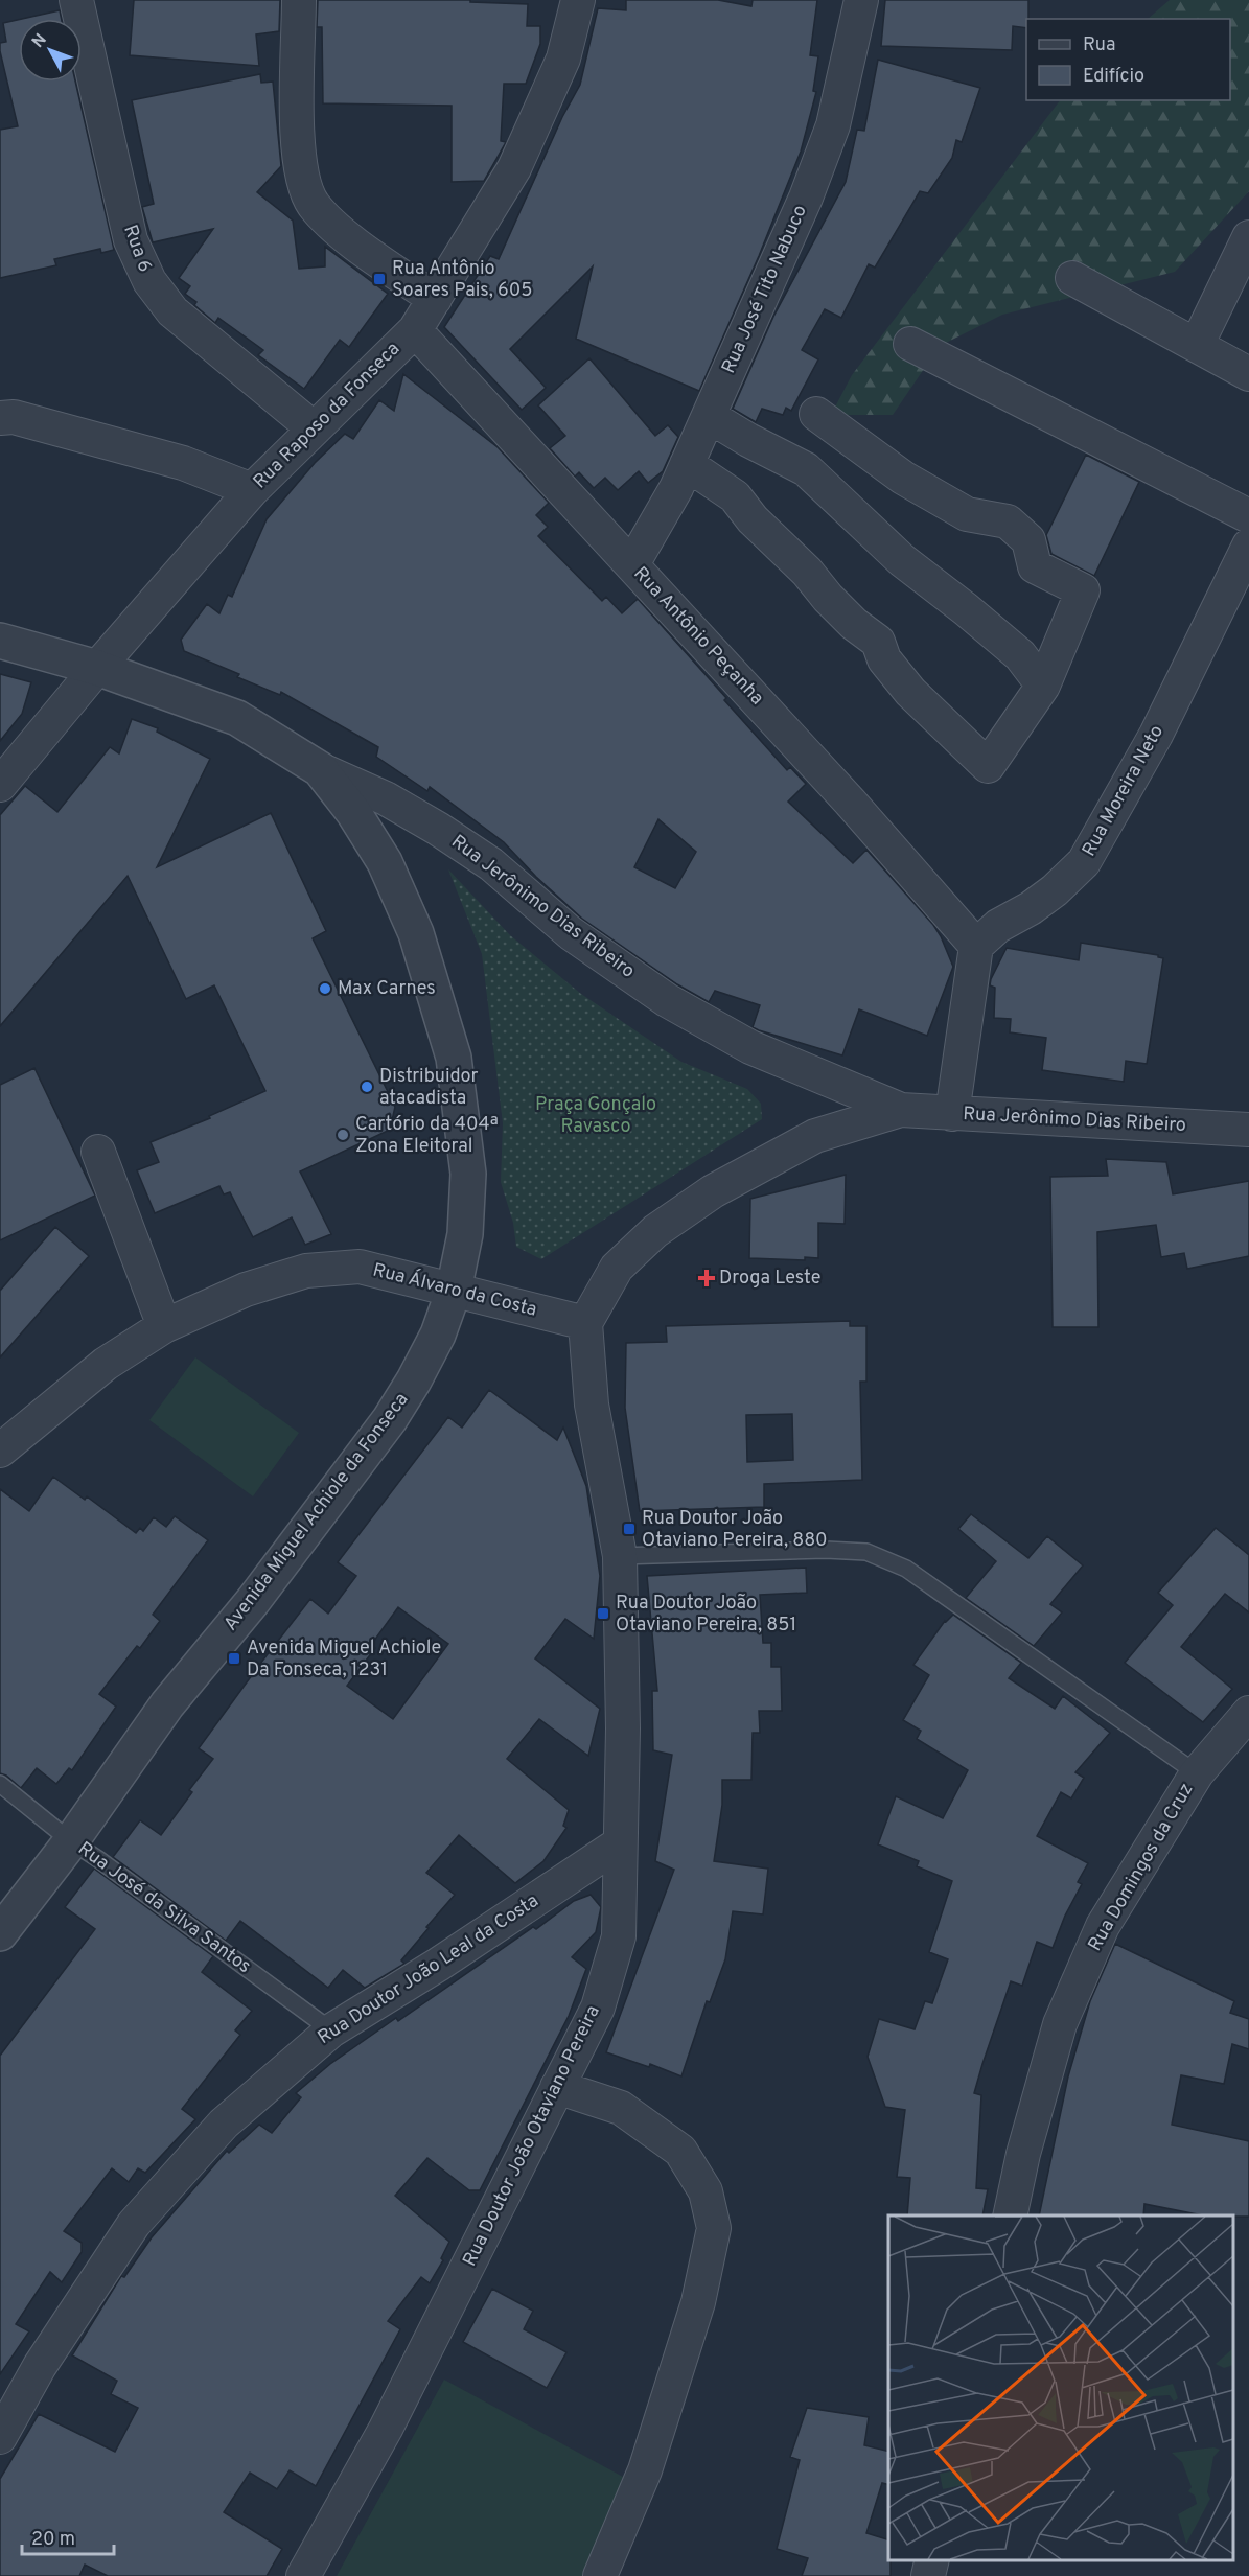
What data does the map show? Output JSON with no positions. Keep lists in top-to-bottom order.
{
  "streets": {
    "street": [
      "Rua 6",
      "Rua José Tito Nabuco",
      "Rua Raposo da Fonseca",
      "Rua Antônio Peçanha",
      "Rua Moreira Neto",
      "Rua Jerônimo Dias Ribeiro",
      "Rua Álvaro da Costa",
      "Avenida Miguel Achiole da Fonseca",
      "Rua Domingos da Cruz",
      "Rua Doutor João Leal da Costa",
      "Rua Doutor João Otaviano Pereira"
    ],
    "lane": ["Rua José da Silva Santos"]
  },
  "crossings": [
    ["Rua 6", "Rua Raposo da Fonseca"],
    ["Rua José Tito Nabuco", "Rua Antônio Peçanha"],
    ["Rua Raposo da Fonseca", "Rua Antônio Peçanha"],
    ["Rua Raposo da Fonseca", "Avenida Miguel Achiole da Fonseca"],
    ["Rua Antônio Peçanha", "Rua Moreira Neto"],
    ["Rua Jerônimo Dias Ribeiro", "Rua Álvaro da Costa"],
    ["Rua Jerônimo Dias Ribeiro", "Avenida Miguel Achiole da Fonseca"],
    ["Rua Jerônimo Dias Ribeiro", "Rua Doutor João Otaviano Pereira"],
    ["Rua Álvaro da Costa", "Avenida Miguel Achiole da Fonseca"],
    ["Rua Álvaro da Costa", "Rua Doutor João Otaviano Pereira"],
    ["Avenida Miguel Achiole da Fonseca", "Rua José da Silva Santos"],
    ["Rua José da Silva Santos", "Rua Doutor João Leal da Costa"],
    ["Rua Doutor João Leal da Costa", "Rua Doutor João Otaviano Pereira"]
  ],
  "parks": ["Praça Gonçalo Ravasco"],
  "places": {
    "transit": [
      "Rua Antônio Soares Pais, 605",
      "Rua Doutor João Otaviano Pereira, 880",
      "Rua Doutor João Otaviano Pereira, 851",
      "Avenida Miguel Achiole Da Fonseca, 1231"
    ],
    "other": ["Max Carnes", "Distribuidor atacadista", "Cartório da 404ª Zona Eleitoral"],
    "health": ["Droga Leste"]
  },
  "legend": ["Rua", "Edifício"],
  "scale_bar": "20 m",
  "north": "top left"
}
